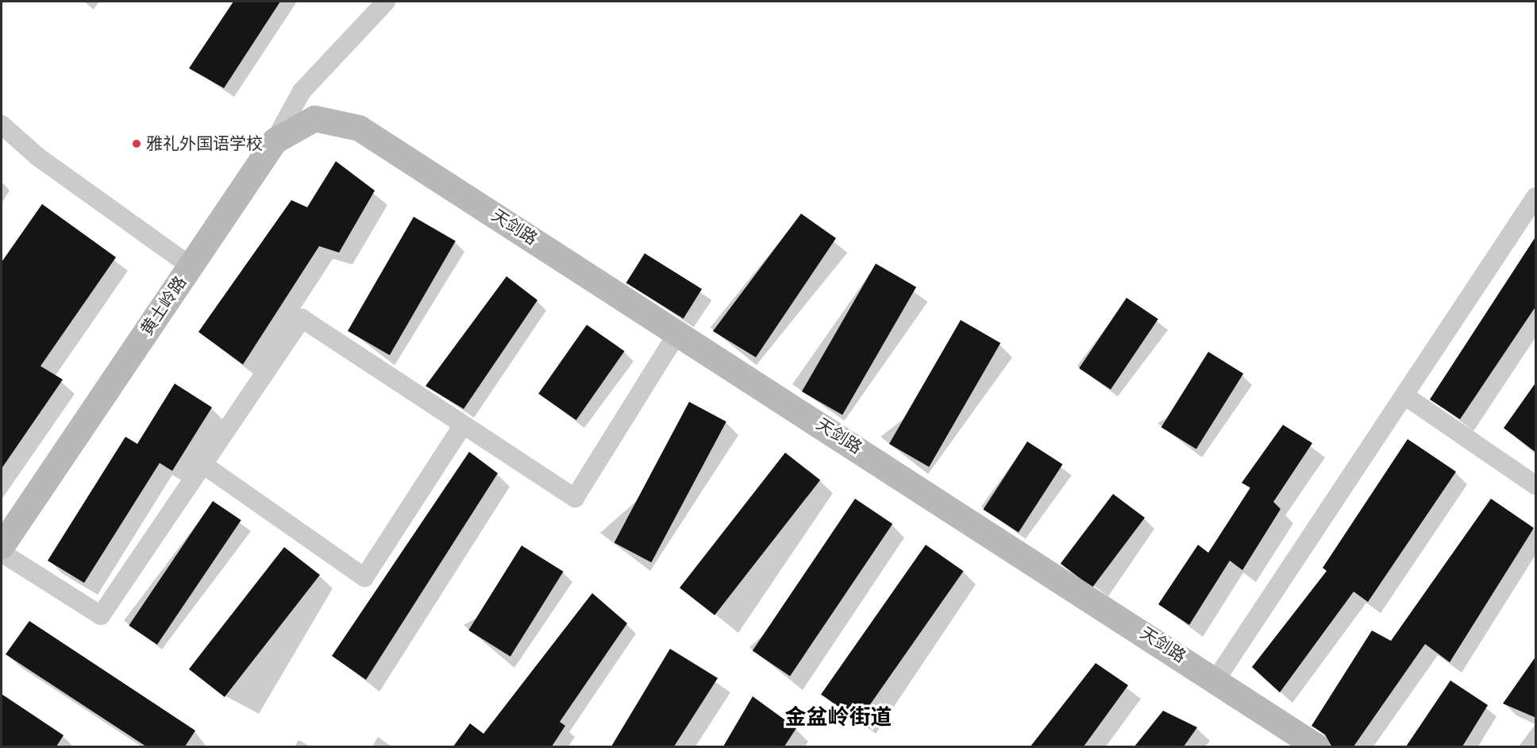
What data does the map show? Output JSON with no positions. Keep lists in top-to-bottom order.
{
  "streets": {
    "street": ["天剑路", "黄土岭路"]
  },
  "crossings": [
    ["天剑路", "黄土岭路"]
  ],
  "districts": ["金盆岭街道"],
  "places": ["雅礼外国语学校"]
}
